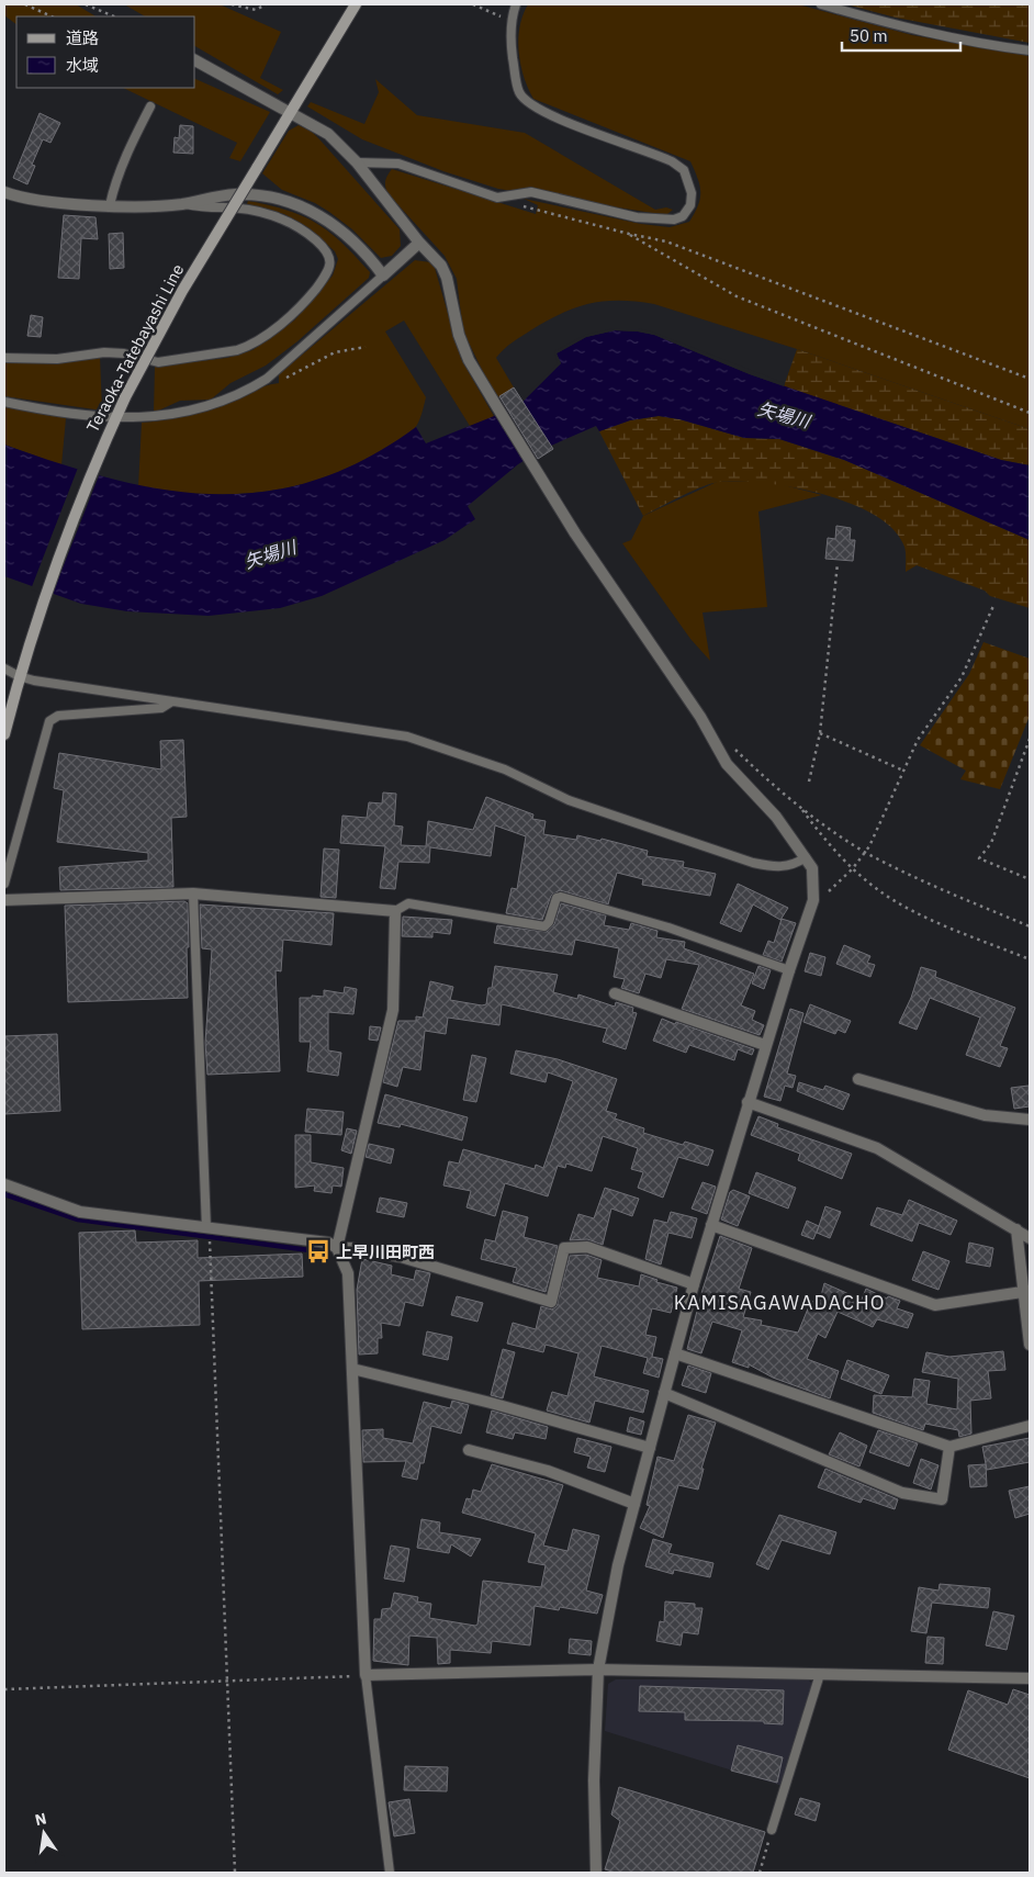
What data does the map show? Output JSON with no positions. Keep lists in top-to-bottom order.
{
  "streets": {
    "main road": ["Teraoka-Tatebayashi Line"]
  },
  "districts": ["KAMISAGAWADACHO"],
  "water": ["矢場川"],
  "places": {
    "bus stop": ["上早川田町西"]
  },
  "legend": ["道路", "水域"],
  "scale_bar": "50 m",
  "north": "top"
}
